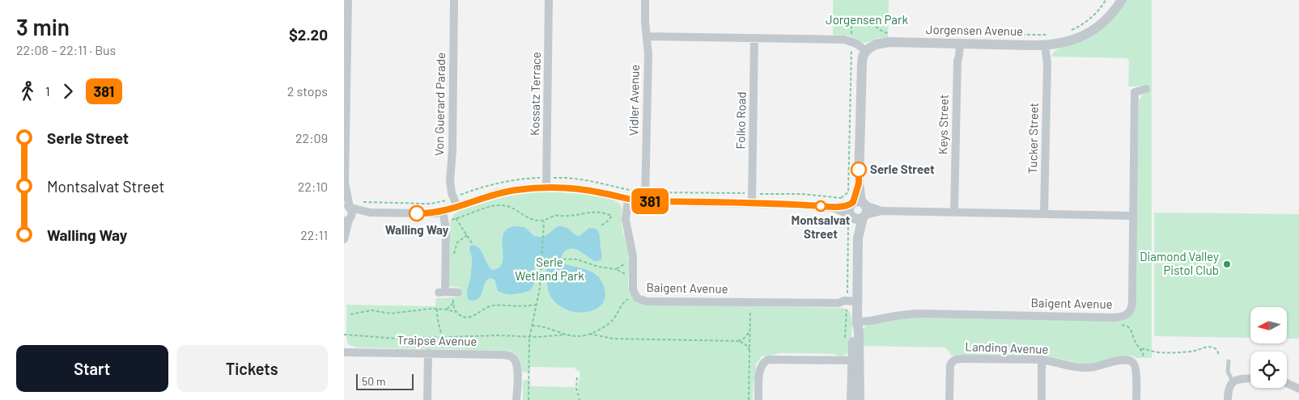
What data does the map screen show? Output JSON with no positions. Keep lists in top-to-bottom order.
{
  "streets": {
    "street": [
      "Jorgensen Avenue",
      "Kossatz Terrace",
      "Vidler Avenue",
      "Von Guerard Parade",
      "Folko Road",
      "Keys Street",
      "Tucker Street",
      "Baigent Avenue",
      "Traipse Avenue",
      "Landing Avenue"
    ]
  },
  "crossings": [
    ["Jorgensen Avenue", "Keys Street"],
    ["Jorgensen Avenue", "Tucker Street"]
  ],
  "parks": ["Jorgensen Park", "Serle Wetland Park"],
  "places": [
    "Serle Street",
    "Montsalvat Street",
    "Walling Way",
    "Diamond Valley Pistol Club"
  ],
  "lines": ["bus line 381"],
  "scale_bar": "50 m",
  "north": "left",
  "page": {
    "heading": ["3 min", "22:08 – 22:11 · Bus", "$2.20"],
    "on_map": "381",
    "legs": ["1", "381", "2 stops"],
    "list": [
      {
        "name": "Serle Street",
        "value": "22:09"
      },
      {
        "name": "Montsalvat Street",
        "value": "22:10"
      },
      {
        "name": "Walling Way",
        "value": "22:11"
      }
    ],
    "buttons": ["Start", "Tickets"],
    "scale": "50 m"
  }
}
